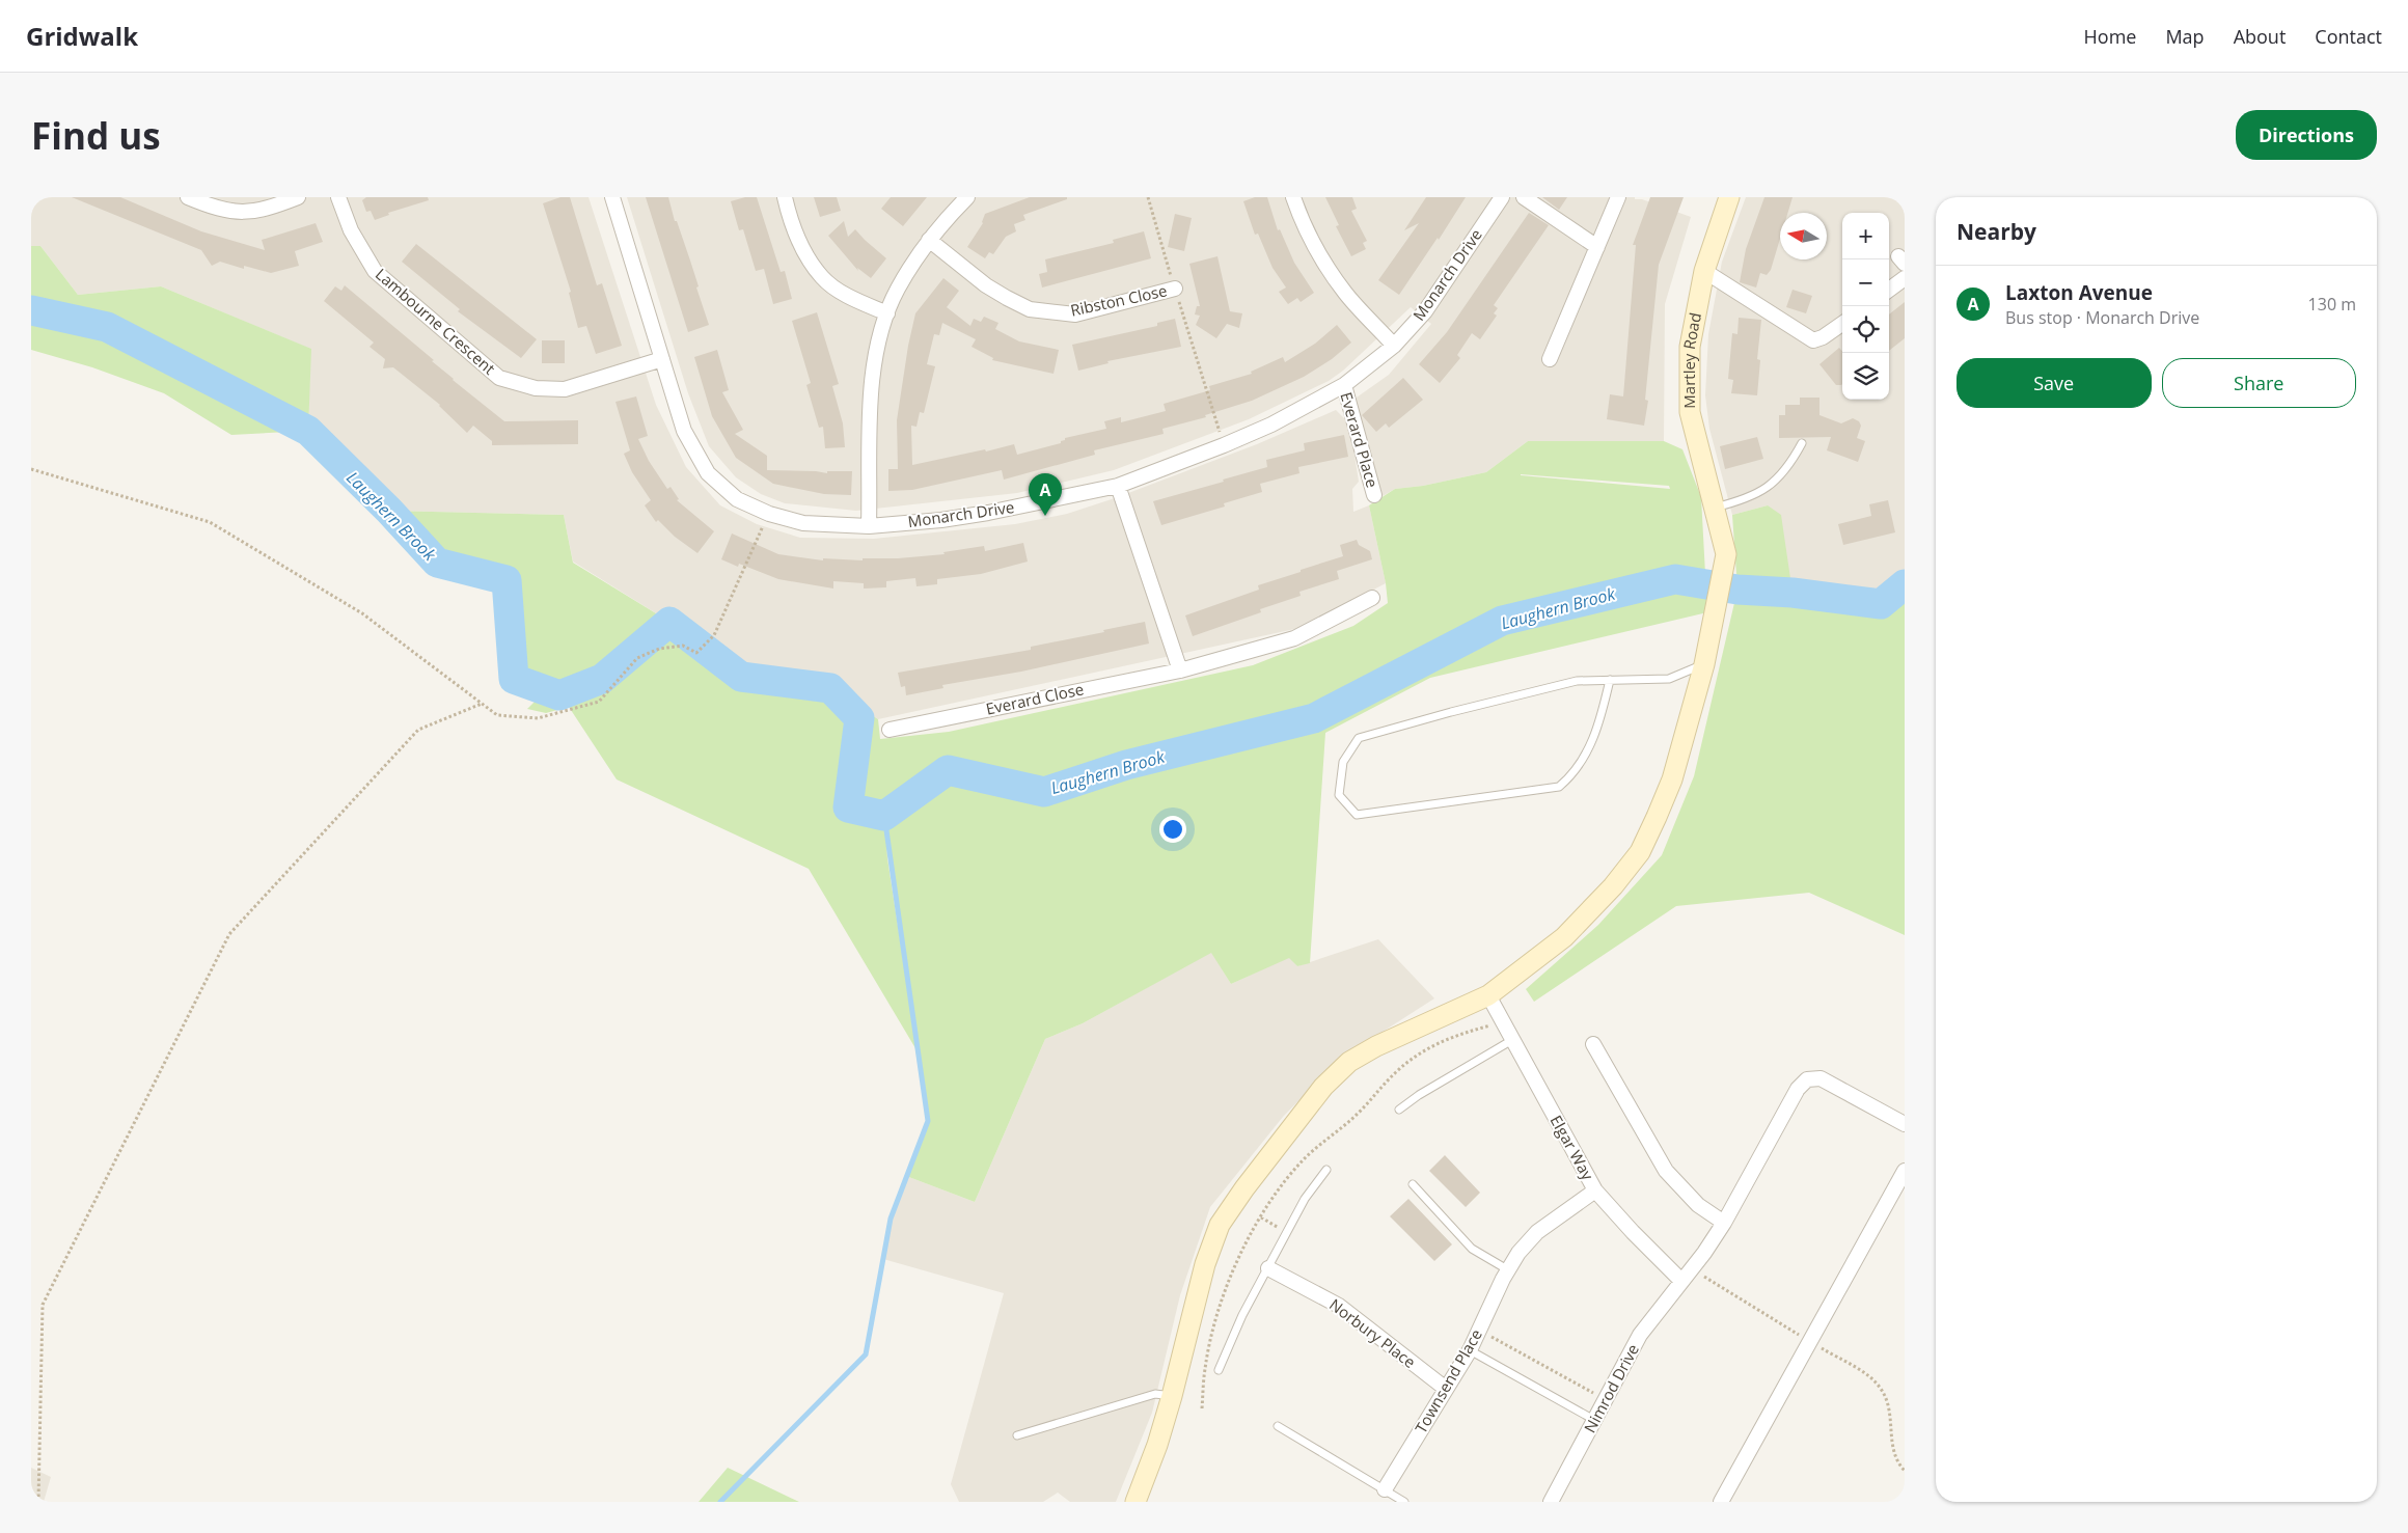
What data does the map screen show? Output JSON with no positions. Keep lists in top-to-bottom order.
{
  "streets": {
    "main road": ["Martley Road"],
    "street": [
      "Monarch Drive",
      "Ribston Close",
      "Lambourne Crescent",
      "Everard Place",
      "Everard Close",
      "Elgar Way",
      "Norbury Place",
      "Townsend Place",
      "Nimrod Drive"
    ]
  },
  "crossings": [
    ["Monarch Drive", "Lambourne Crescent"],
    ["Monarch Drive", "Everard Place"],
    ["Elgar Way", "Townsend Place"],
    ["Elgar Way", "Nimrod Drive"],
    ["Norbury Place", "Townsend Place"]
  ],
  "water": ["Laughern Brook"],
  "north": "left",
  "page": {
    "header": "Gridwalk",
    "nav": [
      "Home",
      "Map",
      "About",
      "Contact"
    ],
    "buttons": [
      "Directions",
      ["Save", "Share"]
    ],
    "title": "Find us",
    "heading": "Nearby",
    "map_buttons": ["+", "−"],
    "list": [
      {
        "mark": "A",
        "name": "Laxton Avenue",
        "note": "Bus stop · Monarch Drive",
        "value": "130 m"
      }
    ],
    "pins": "A"
  }
}
